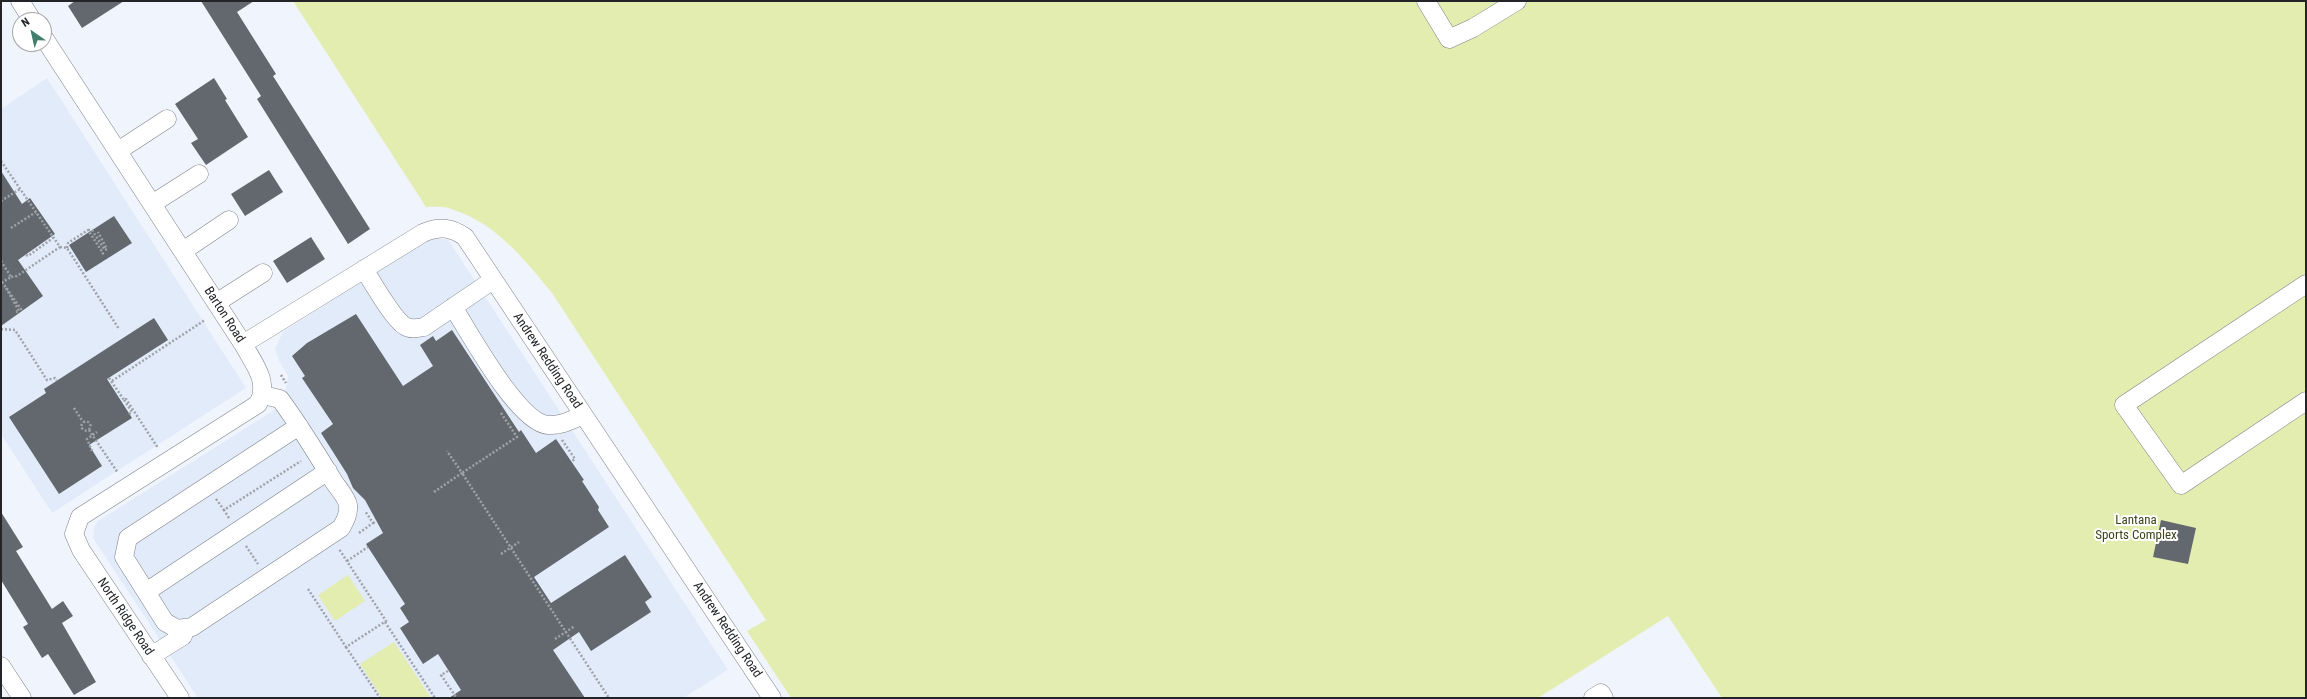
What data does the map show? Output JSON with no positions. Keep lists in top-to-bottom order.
{
  "streets": {
    "street": ["Barton Road", "Andrew Redding Road", "North Ridge Road"]
  },
  "crossings": [
    ["Barton Road", "Andrew Redding Road"],
    ["Barton Road", "North Ridge Road"]
  ],
  "parks": ["Lantana Sports Complex"],
  "north": "top left"
}
